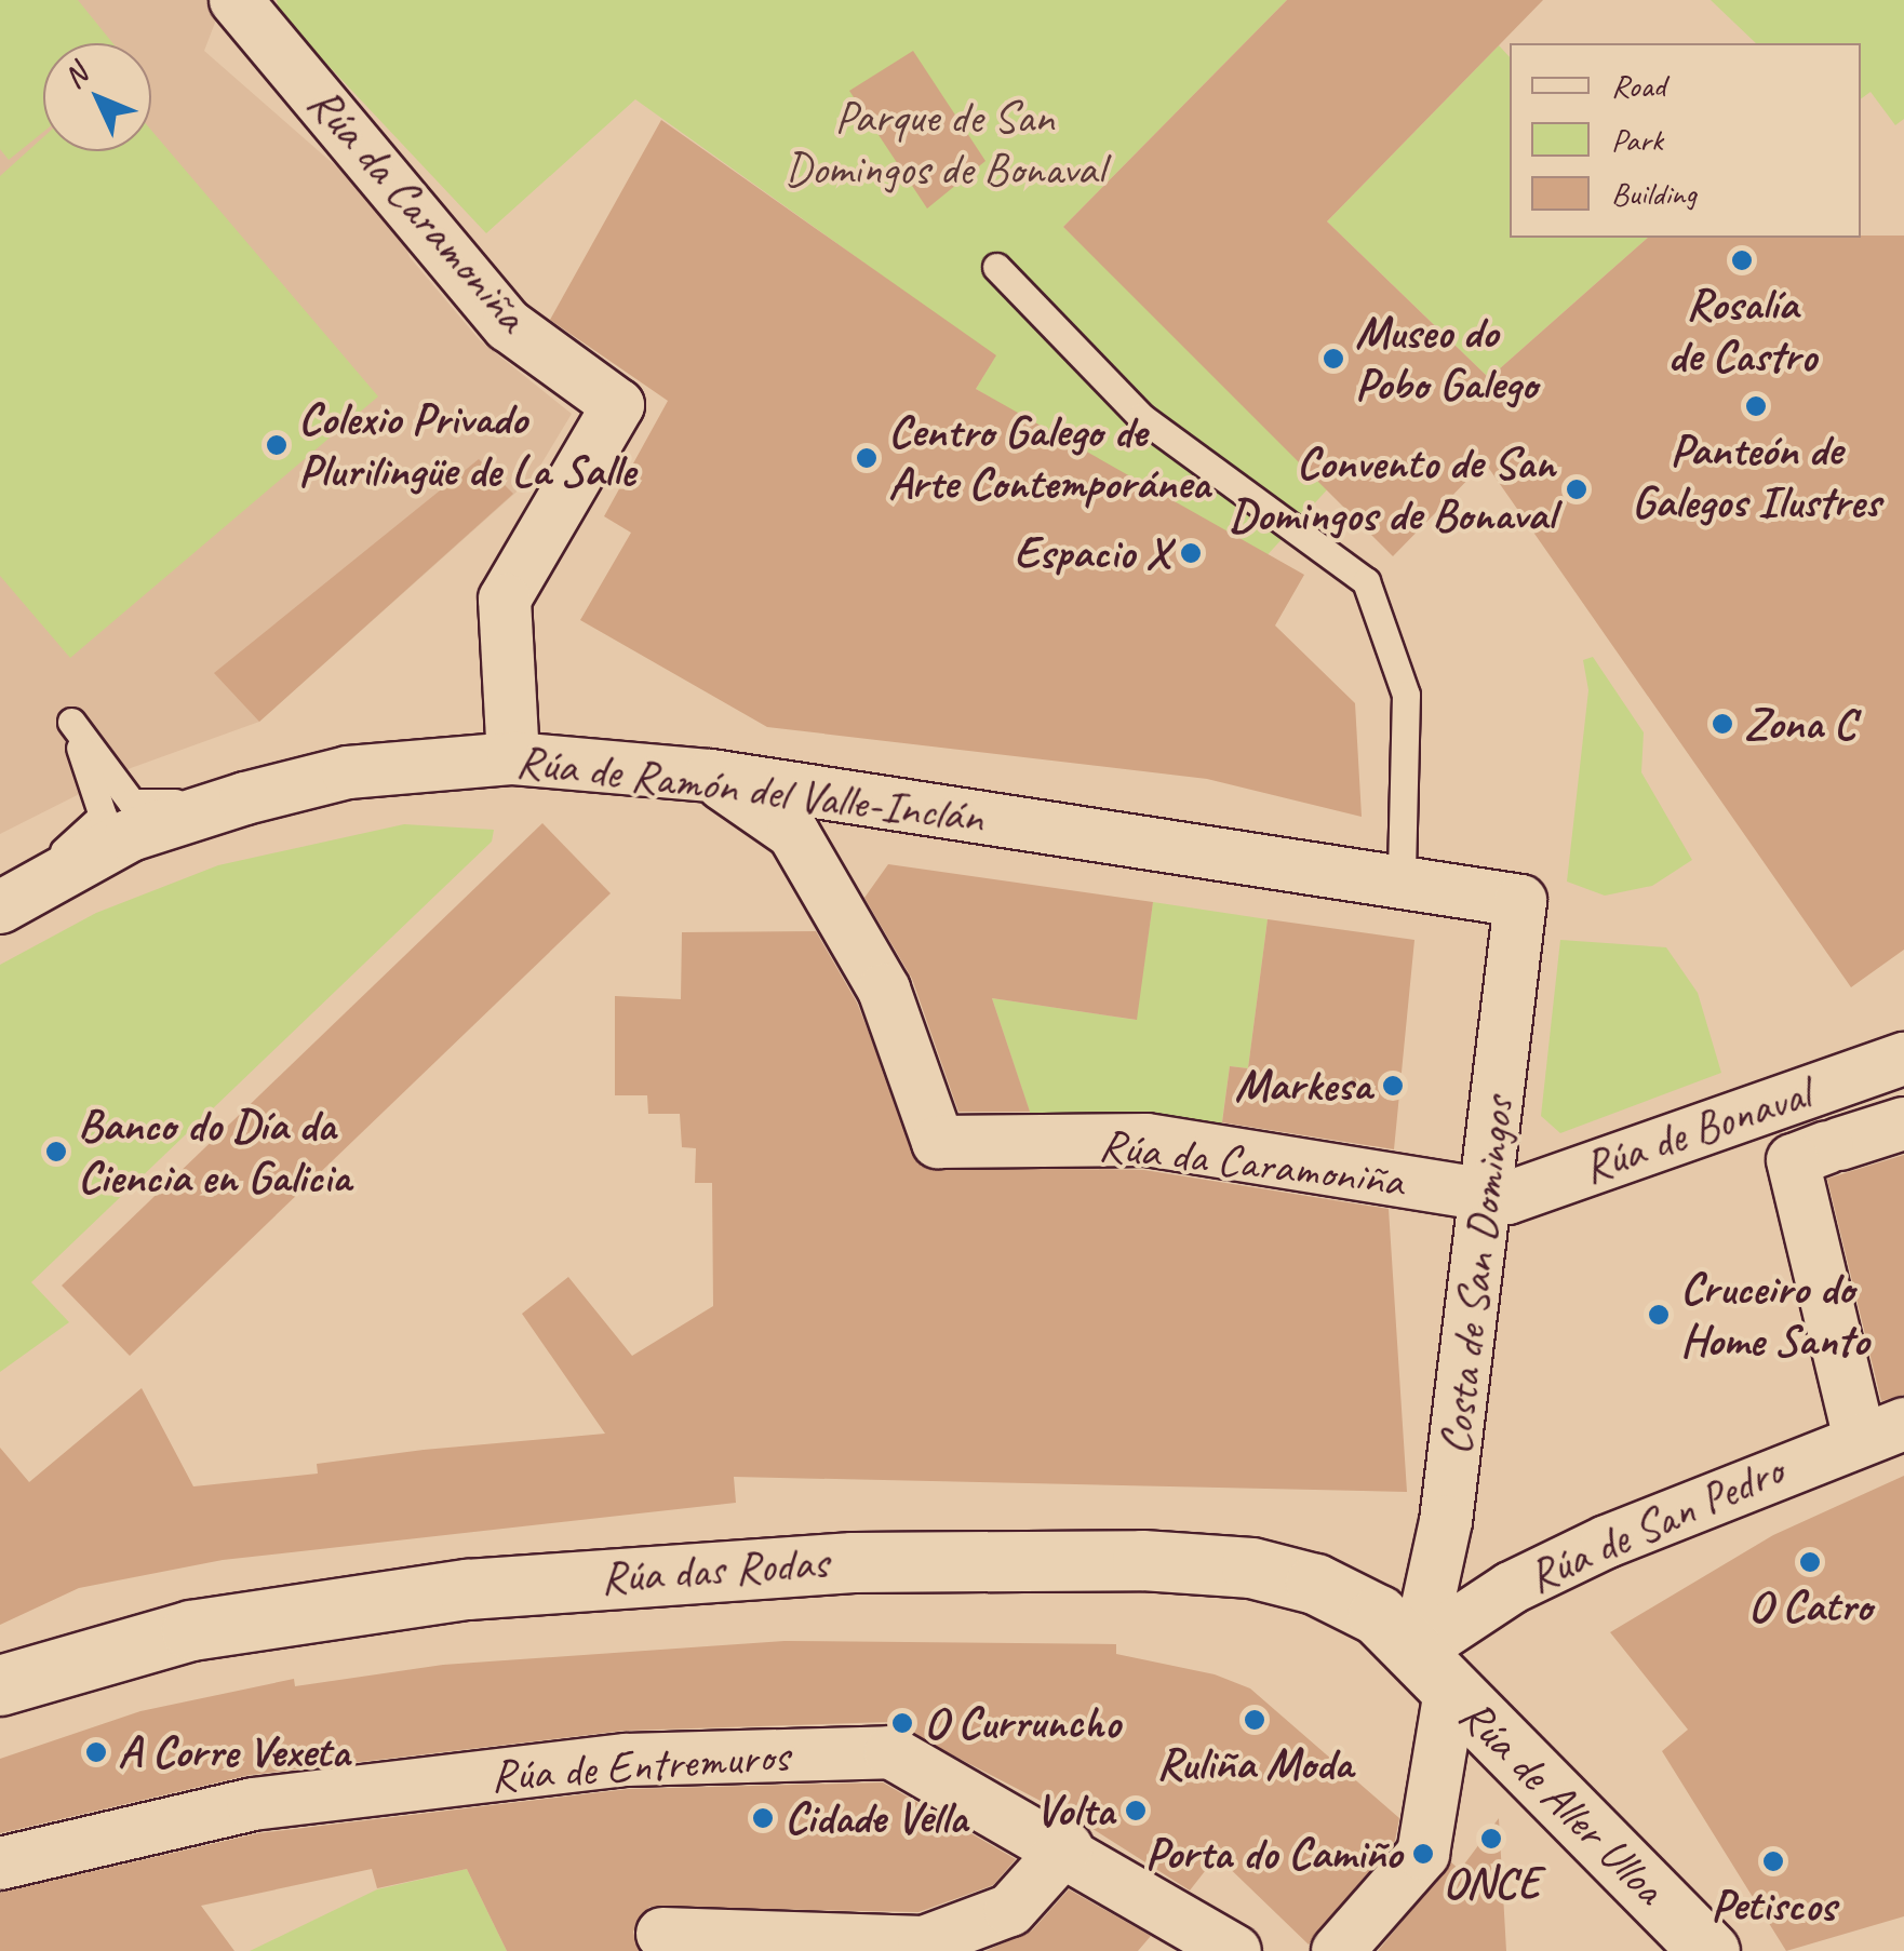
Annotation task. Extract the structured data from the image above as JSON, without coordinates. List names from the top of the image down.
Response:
{
  "streets": {
    "street": [
      "Rúa da Caramoniña",
      "Rúa de Ramón del Valle-Inclán",
      "Rúa de Bonaval",
      "Costa de San Domingos",
      "Rúa de San Pedro",
      "Rúa das Rodas",
      "Rúa de Entremuros",
      "Rúa de Aller Ulloa"
    ]
  },
  "crossings": [
    ["Rúa da Caramoniña", "Rúa de Ramón del Valle-Inclán"],
    ["Rúa da Caramoniña", "Rúa de Bonaval"],
    ["Rúa da Caramoniña", "Costa de San Domingos"],
    ["Rúa de Ramón del Valle-Inclán", "Costa de San Domingos"],
    ["Rúa de Bonaval", "Costa de San Domingos"],
    ["Costa de San Domingos", "Rúa de San Pedro"],
    ["Costa de San Domingos", "Rúa das Rodas"],
    ["Costa de San Domingos", "Rúa de Aller Ulloa"],
    ["Rúa de San Pedro", "Rúa das Rodas"],
    ["Rúa de San Pedro", "Rúa de Aller Ulloa"],
    ["Rúa das Rodas", "Rúa de Aller Ulloa"]
  ],
  "parks": ["Parque de San Domingos de Bonaval"],
  "places": [
    "Rosalía de Castro",
    "Museo do Pobo Galego",
    "Panteón de Galegos Ilustres",
    "Colexio Privado Plurilingüe de La Salle",
    "Centro Galego de Arte Contemporánea",
    "Convento de San Domingos de Bonaval",
    "Espacio X",
    "Zona C",
    "Markesa",
    "Banco do Día da Ciencia en Galicia",
    "Cruceiro do Home Santo",
    "O Catro",
    "Ruliña Moda",
    "O Curruncho",
    "A Corre Vexeta",
    "Volta",
    "Cidade Vella",
    "ONCE",
    "Porta do Camiño",
    "Petiscos"
  ],
  "legend": ["Road", "Park", "Building"],
  "north": "top left"
}
